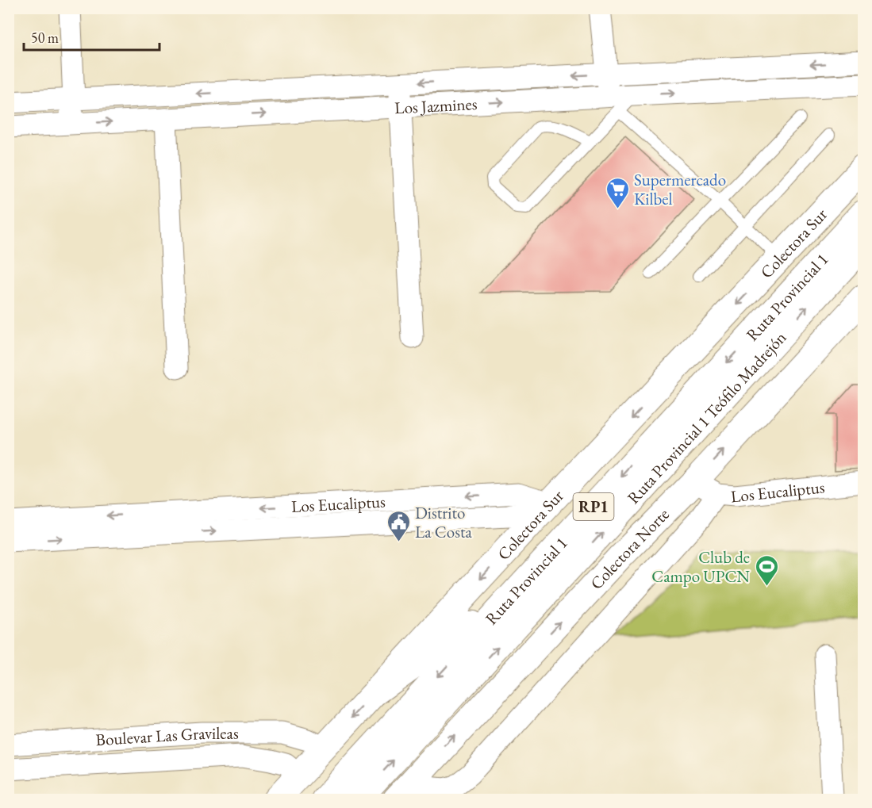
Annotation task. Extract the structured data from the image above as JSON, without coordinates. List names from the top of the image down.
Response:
{
  "streets": {
    "main road": [
      "Colectora Sur",
      "Ruta Provincial 1",
      "Ruta Provincial 1 Teófilo Madrejón",
      "RP1",
      "Colectora Norte"
    ],
    "street": ["Los Jazmines", "Los Eucaliptus", "Boulevar Las Gravileas"]
  },
  "crossings": [
    ["Colectora Sur", "Los Eucaliptus"],
    ["Colectora Sur", "Boulevar Las Gravileas"],
    ["Los Eucaliptus", "Colectora Norte"]
  ],
  "one_way": [
    "Colectora Sur",
    "Ruta Provincial 1",
    "Ruta Provincial 1 Teófilo Madrejón",
    "Colectora Norte"
  ],
  "places": {
    "supermarket": ["Supermercado Kilbel"],
    "public building": ["Distrito La Costa"],
    "sports": ["Club de Campo UPCN"]
  },
  "scale_bar": "50 m"
}
